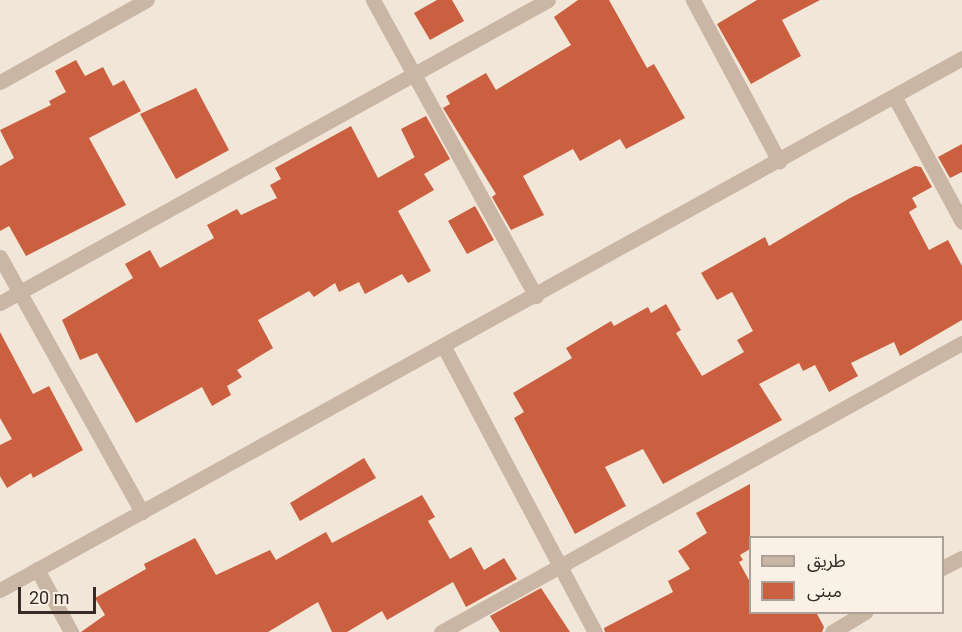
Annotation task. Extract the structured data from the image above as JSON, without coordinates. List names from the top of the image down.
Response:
{
  "legend": ["طريق", "مبنى"],
  "scale_bar": "20 m"
}
